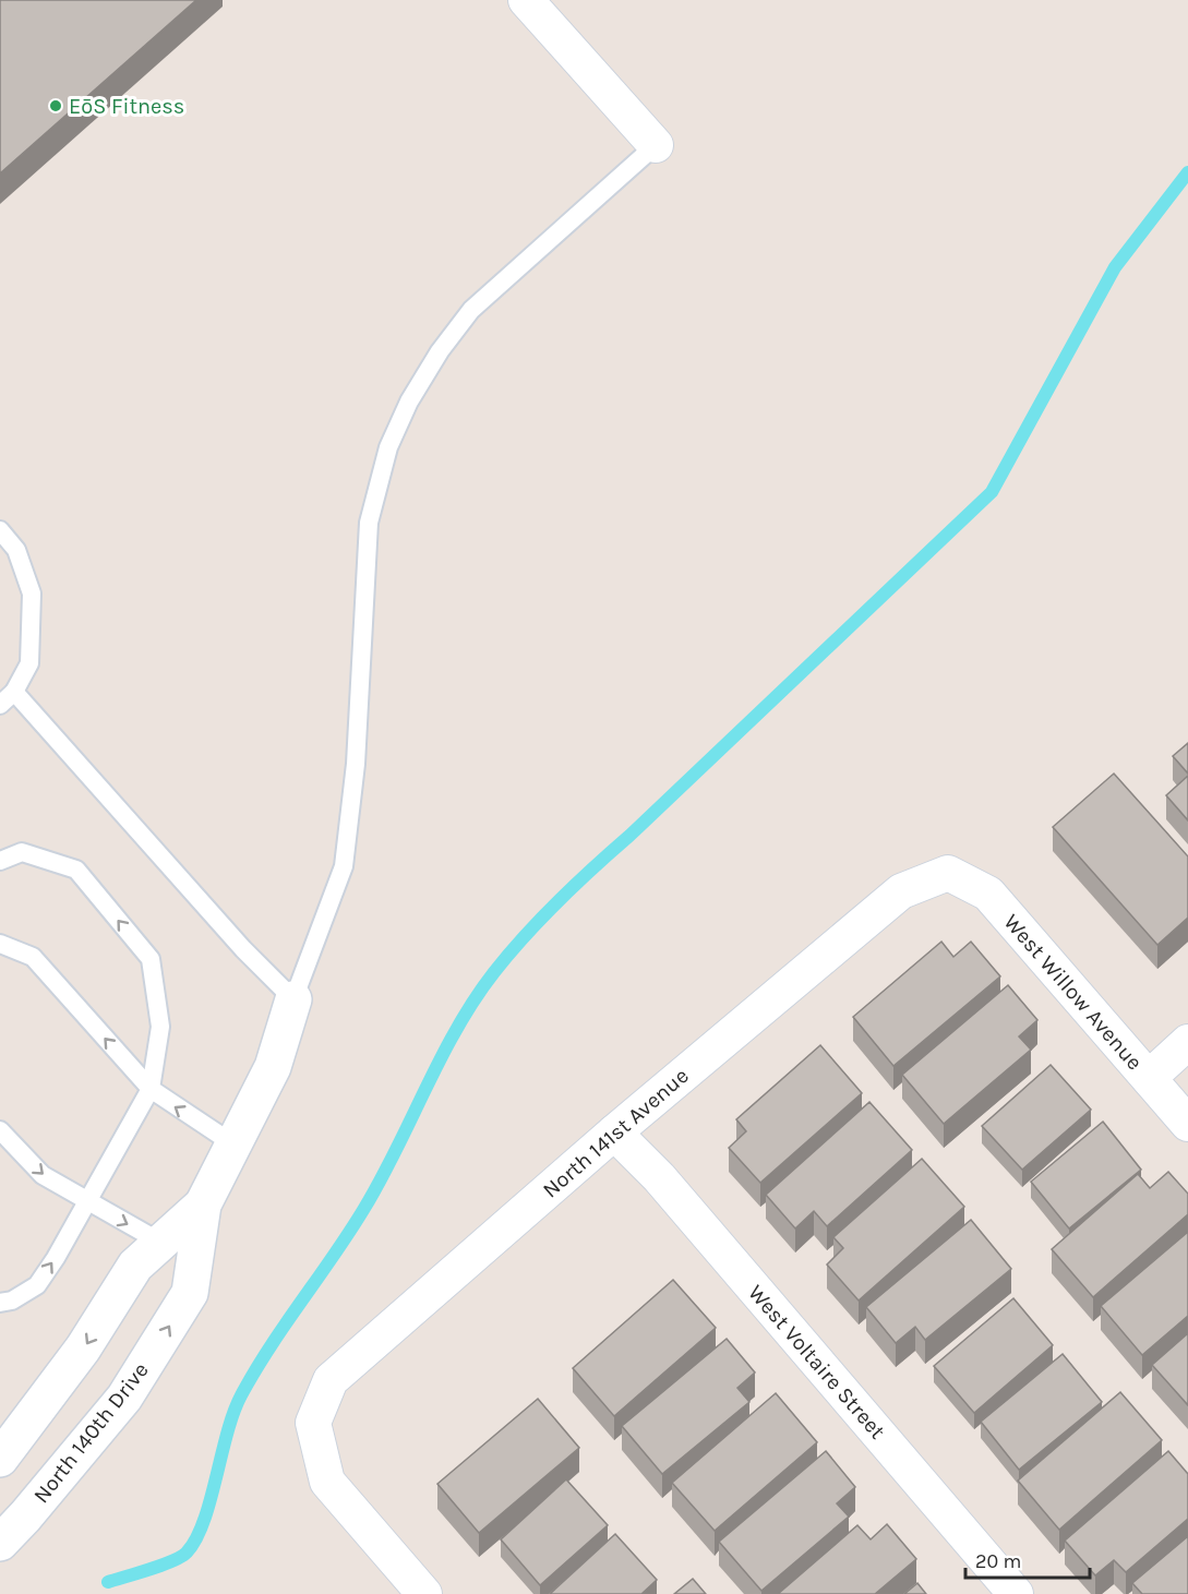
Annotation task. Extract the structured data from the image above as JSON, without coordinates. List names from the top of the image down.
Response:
{
  "streets": {
    "street": [
      "West Willow Avenue",
      "North 141st Avenue",
      "West Voltaire Street",
      "North 140th Drive"
    ]
  },
  "crossings": [
    ["West Willow Avenue", "North 141st Avenue"],
    ["North 141st Avenue", "West Voltaire Street"]
  ],
  "places": ["EōS Fitness"],
  "scale_bar": "20 m"
}
